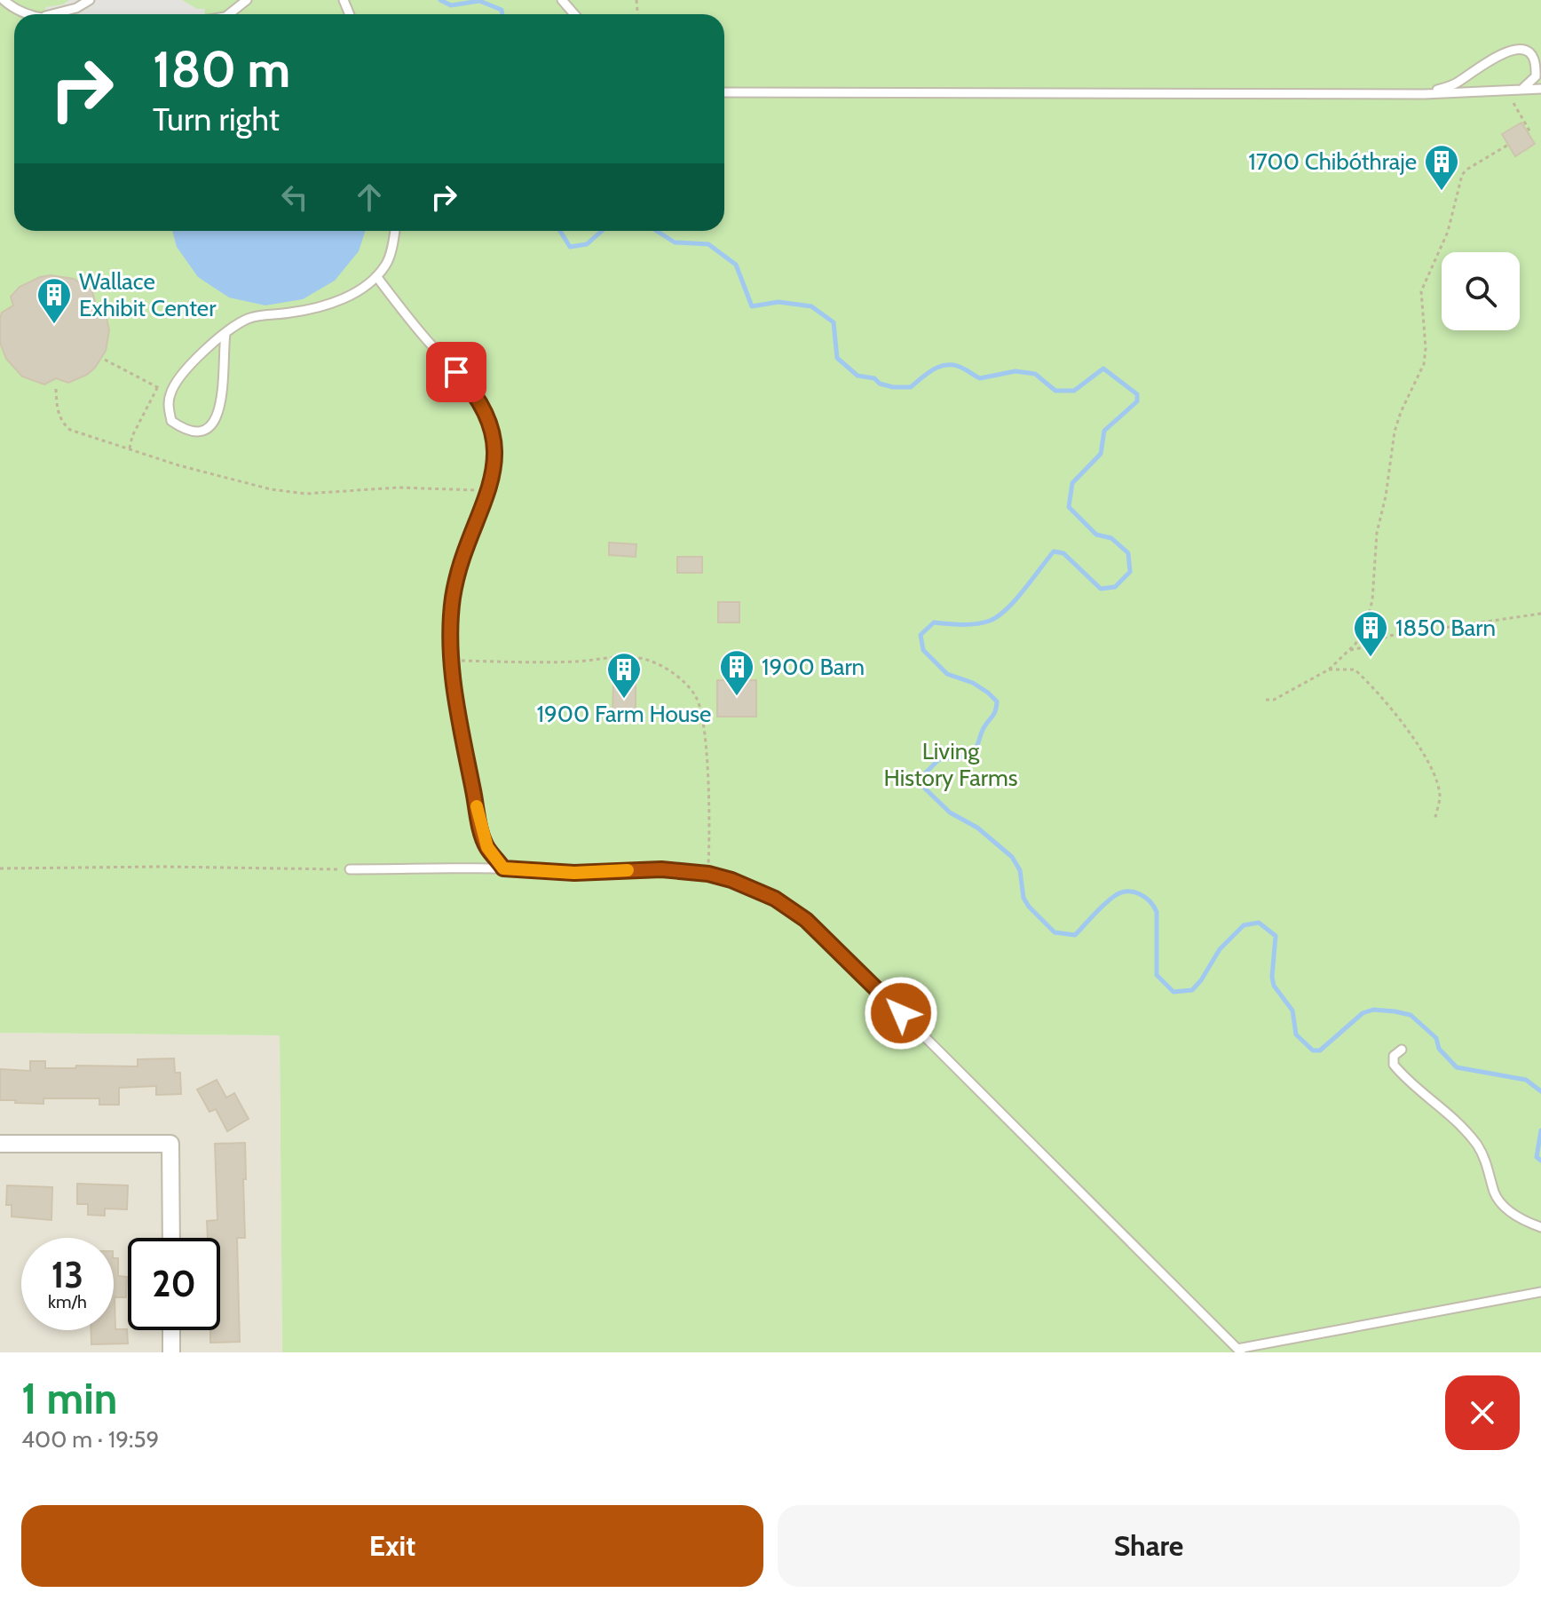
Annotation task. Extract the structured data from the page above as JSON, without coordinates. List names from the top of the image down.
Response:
{
  "parks": ["Living History Farms"],
  "places": {
    "building": [
      "1700 Chibóthraje",
      "Wallace Exhibit Center",
      "1850 Barn",
      "1900 Barn",
      "1900 Farm House"
    ]
  },
  "page": {
    "turn": ["180 m", "Turn right"],
    "speed": "13 km/h",
    "limit": "20",
    "heading": ["1 min", "400 m · 19:59"],
    "buttons": ["Exit", "Share"]
  }
}
